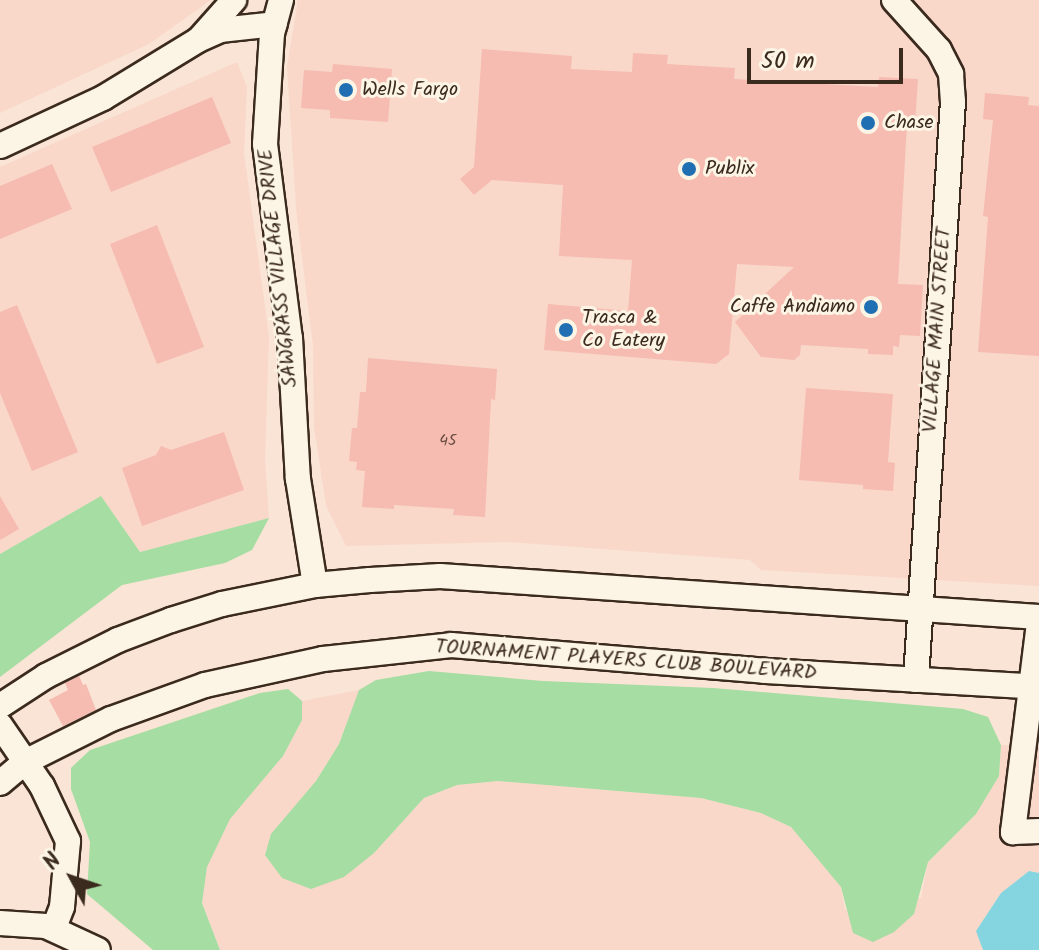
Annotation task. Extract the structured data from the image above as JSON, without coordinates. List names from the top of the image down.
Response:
{
  "streets": {
    "street": ["SAWGRASS VILLAGE DRIVE", "VILLAGE MAIN STREET", "TOURNAMENT PLAYERS CLUB BOULEVARD"]
  },
  "crossings": [
    ["VILLAGE MAIN STREET", "TOURNAMENT PLAYERS CLUB BOULEVARD"]
  ],
  "places": [
    "Wells Fargo",
    "Chase",
    "Publix",
    "Caffe Andiamo",
    "Trasca & Co Eatery"
  ],
  "house_numbers": ["45"],
  "scale_bar": "50 m",
  "north": "top left"
}
